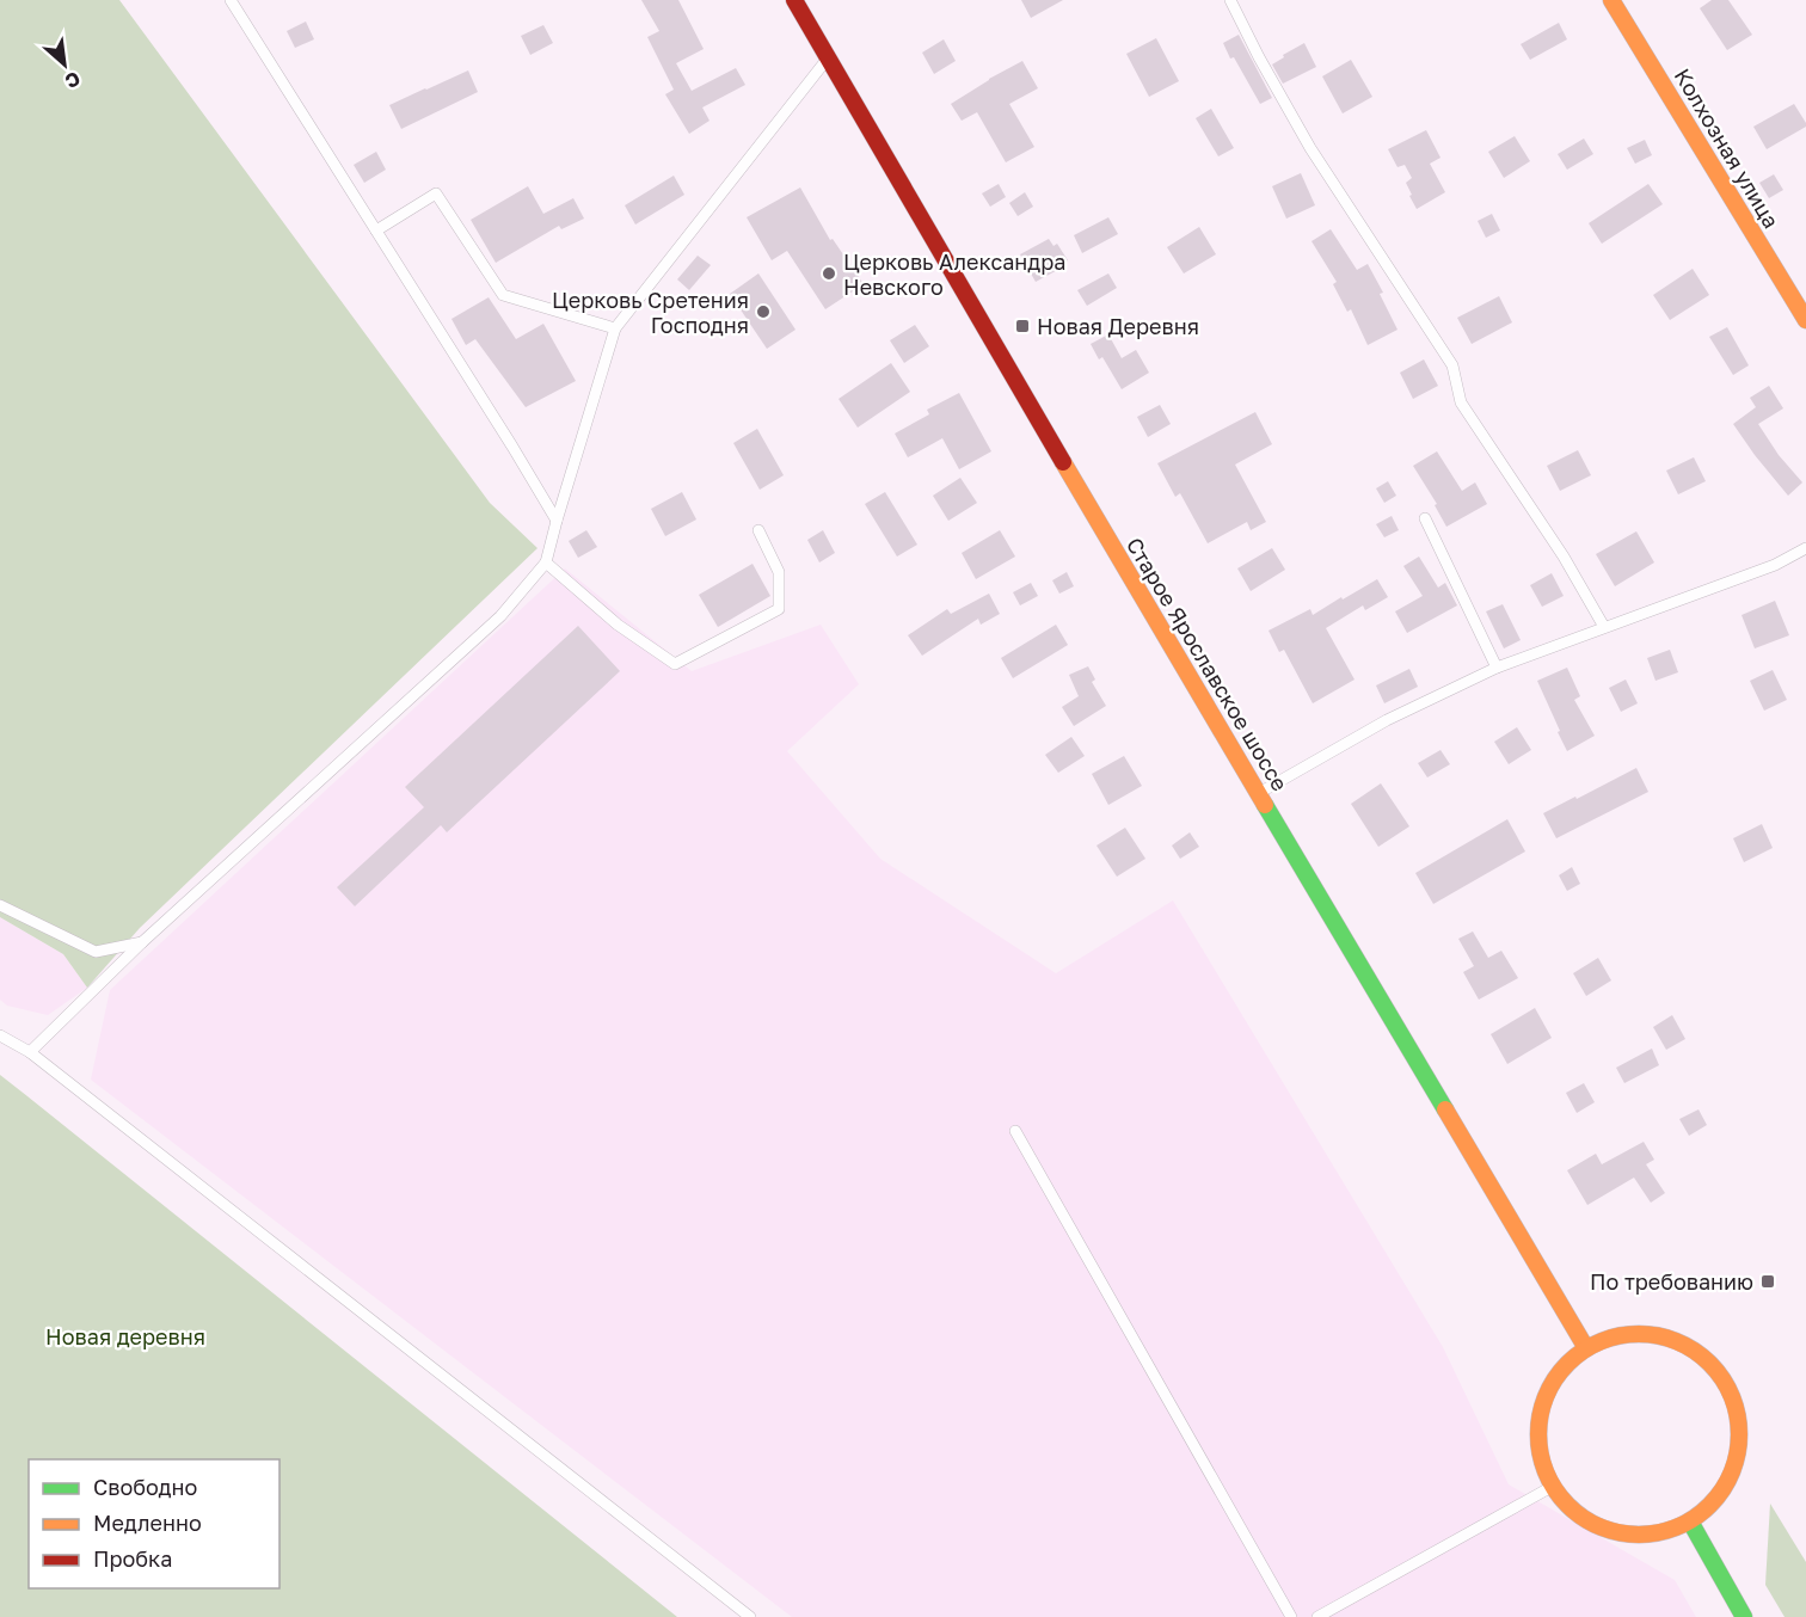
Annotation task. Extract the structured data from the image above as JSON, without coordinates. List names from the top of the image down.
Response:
{
  "streets": {
    "main road": ["Колхозная улица", "Старое Ярославское шоссе"]
  },
  "parks": ["Новая деревня"],
  "places": {
    "other": ["Церковь Александра Невского", "Церковь Сретения Господня"],
    "transit": ["Новая Деревня", "По требованию"]
  },
  "legend": ["Свободно", "Медленно", "Пробка"],
  "north": "bottom right"
}
